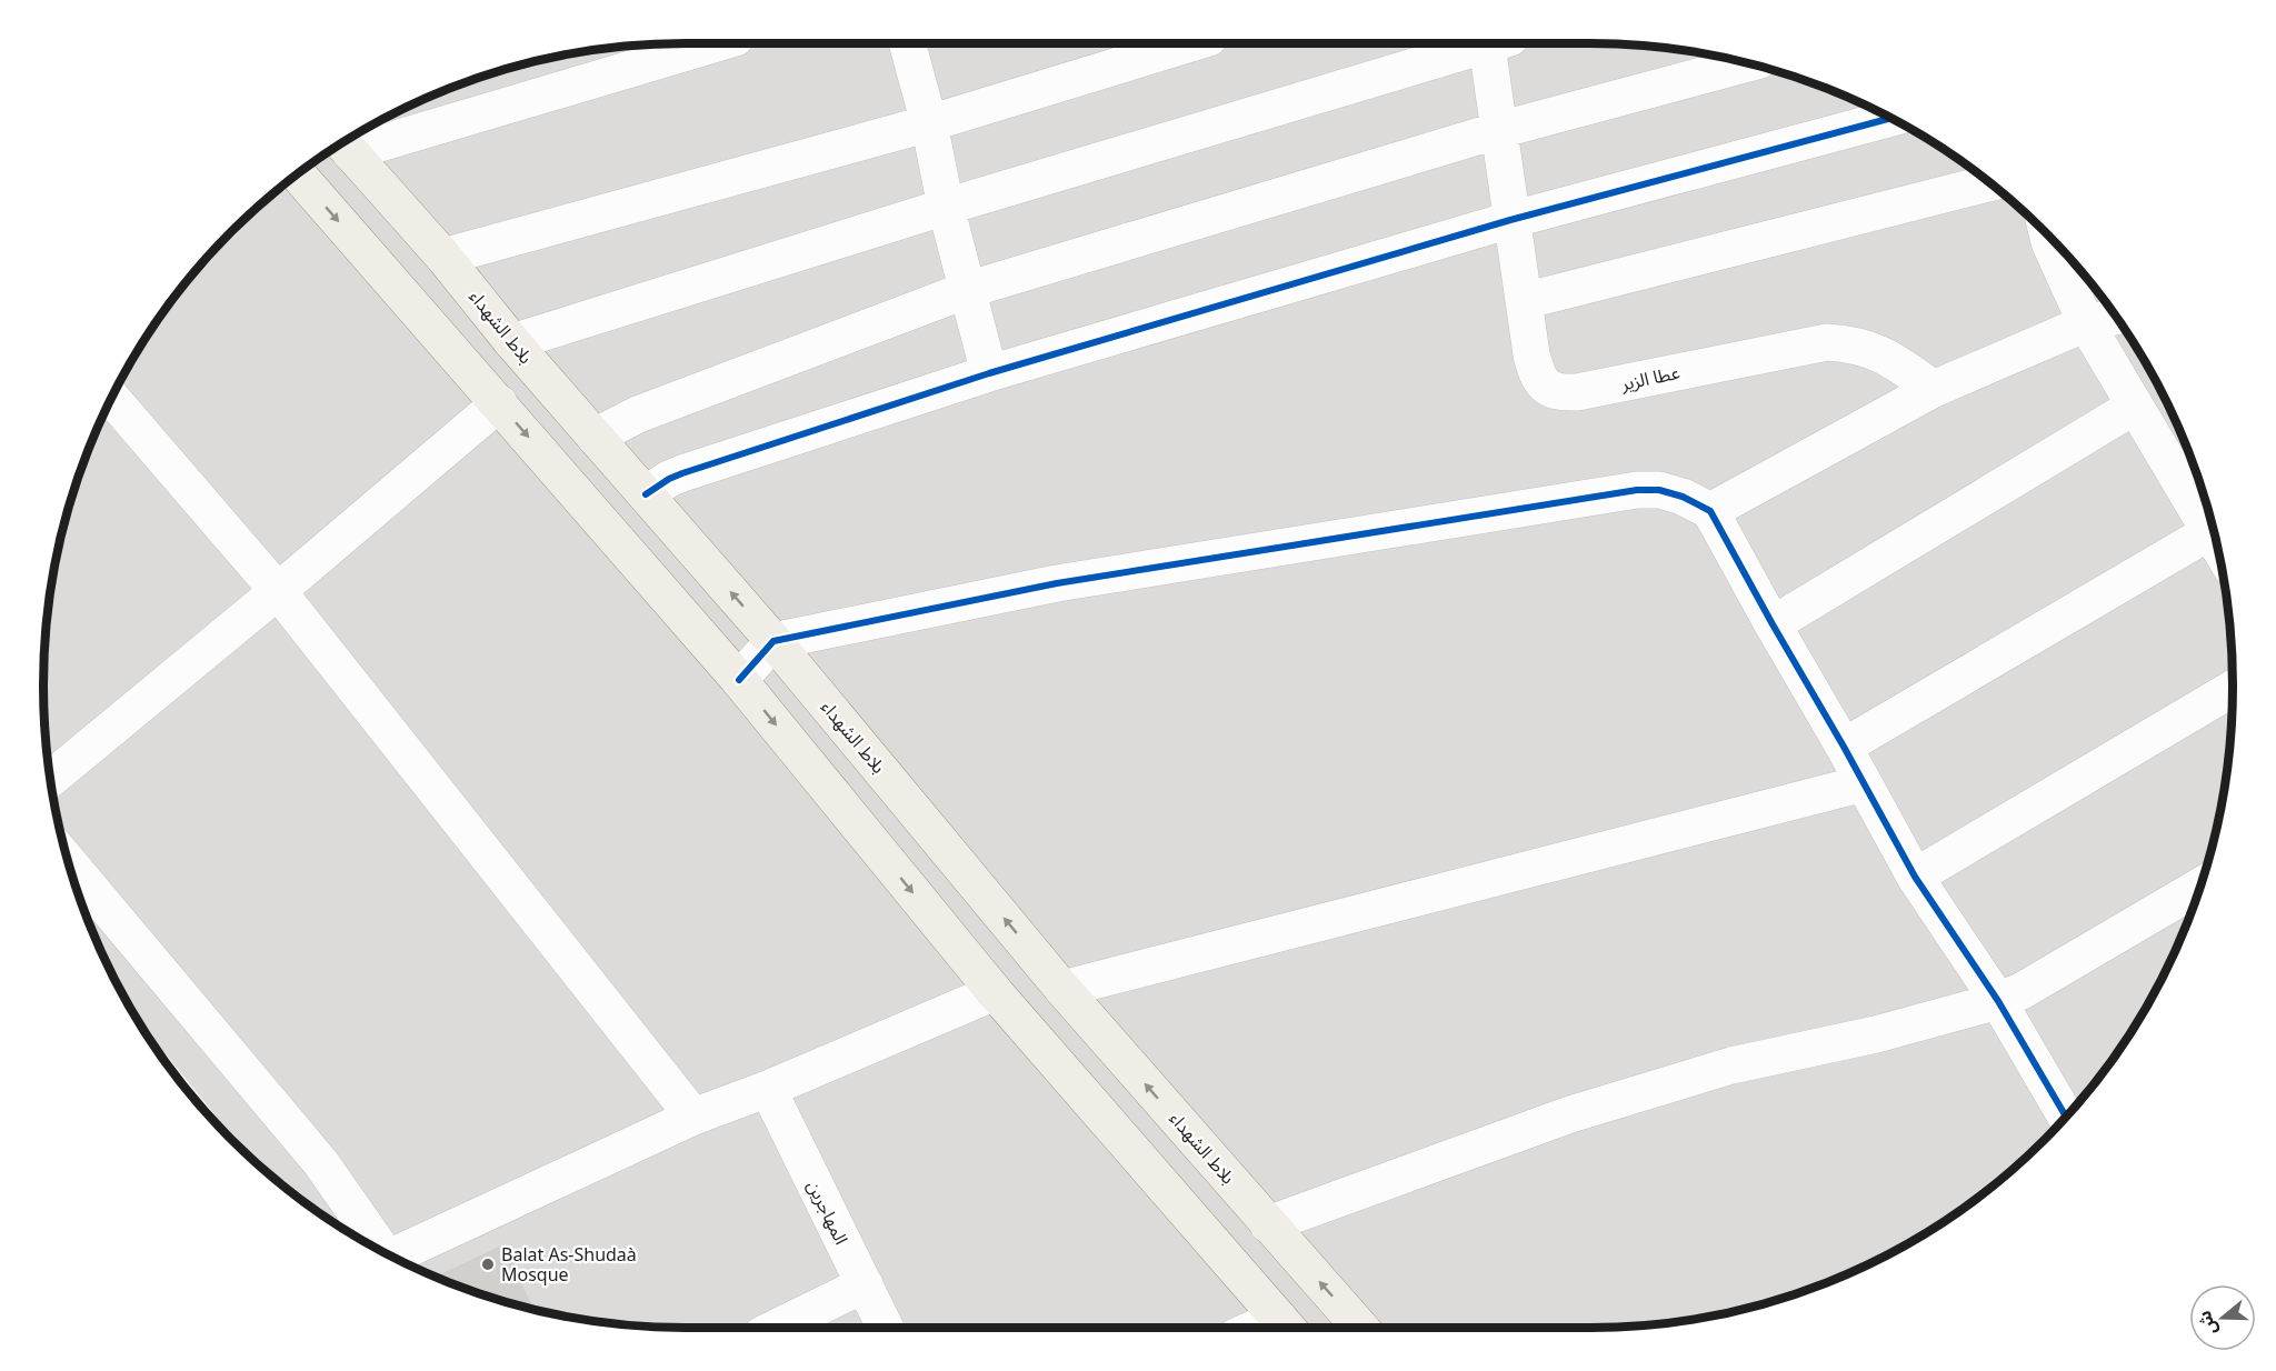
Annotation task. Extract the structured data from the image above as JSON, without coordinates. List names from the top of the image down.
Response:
{
  "streets": {
    "main road": ["بلاط الشهداء"],
    "street": ["عطا الزير", "المهاجرين"]
  },
  "places": ["Balat As-Shudaà Mosque"],
  "north": "left"
}
